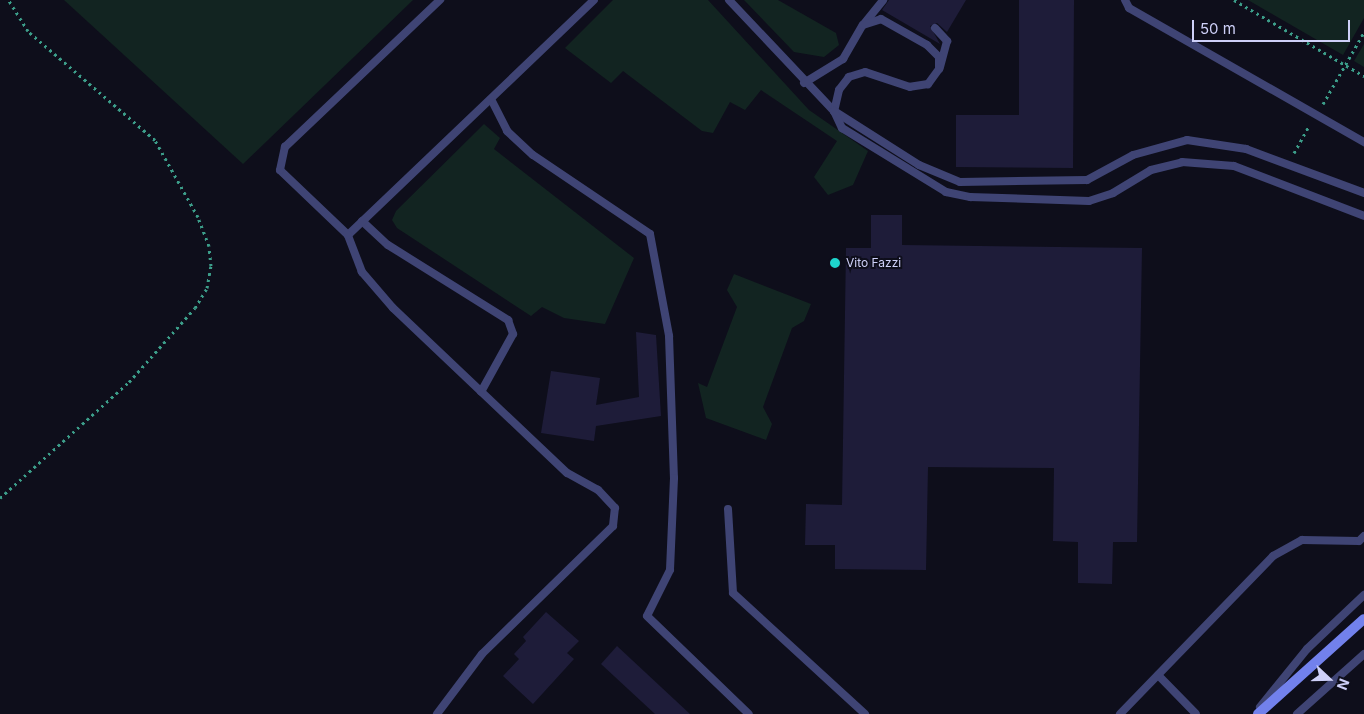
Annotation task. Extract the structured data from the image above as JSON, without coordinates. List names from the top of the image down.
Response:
{
  "places": ["Vito Fazzi"],
  "scale_bar": "50 m",
  "north": "right"
}
